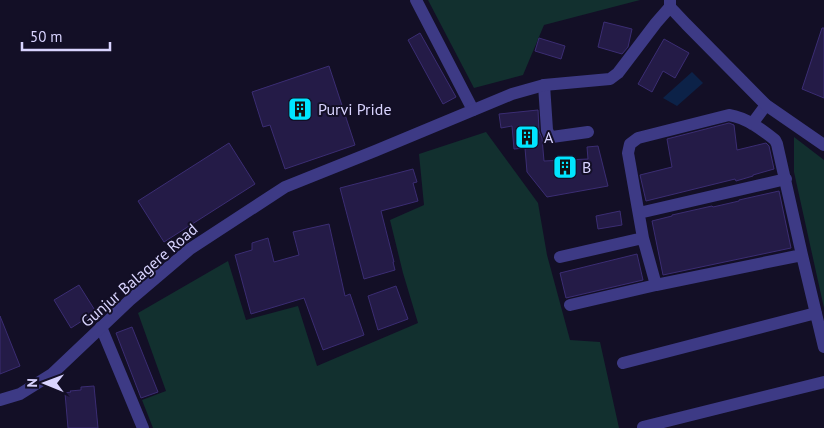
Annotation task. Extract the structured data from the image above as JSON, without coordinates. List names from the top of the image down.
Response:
{
  "streets": {
    "street": ["Gunjur Balagere Road"]
  },
  "places": {
    "building": ["Purvi Pride", "A", "B"]
  },
  "scale_bar": "50 m",
  "north": "left"
}
